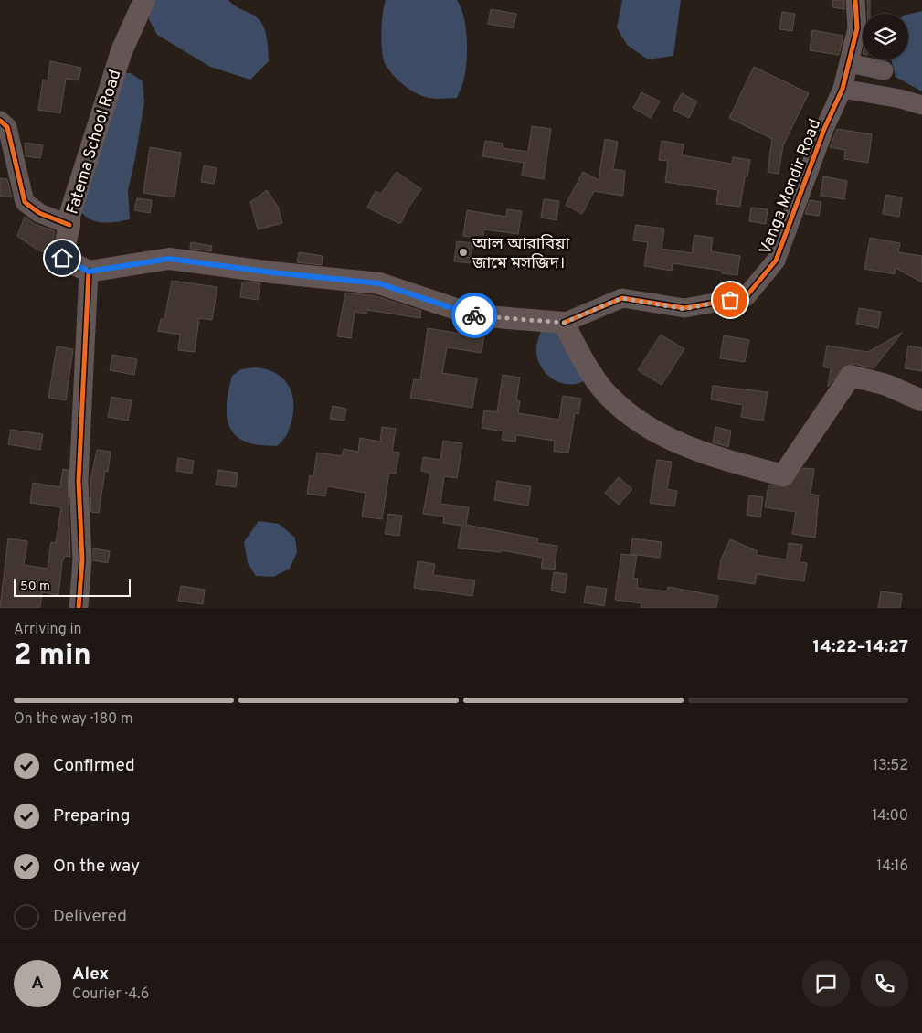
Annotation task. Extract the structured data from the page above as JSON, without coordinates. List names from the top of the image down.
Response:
{
  "streets": {
    "main road": ["Fatema School Road"],
    "street": ["Vanga Mondir Road"]
  },
  "places": ["আল আরাবিয়া জামে মসজিদ।"],
  "scale_bar": "50 m",
  "page": {
    "scale": "50 m",
    "heading": ["2 min", "Arriving in", "14:22–14:27"],
    "panel": ["Alex", "Courier · 4.6"],
    "bar": "On the way · 180 m",
    "list": [
      ["Confirmed", "13:52"],
      ["Preparing", "14:00"],
      ["On the way", "14:16"],
      "Delivered"
    ],
    "round": "A"
  }
}
